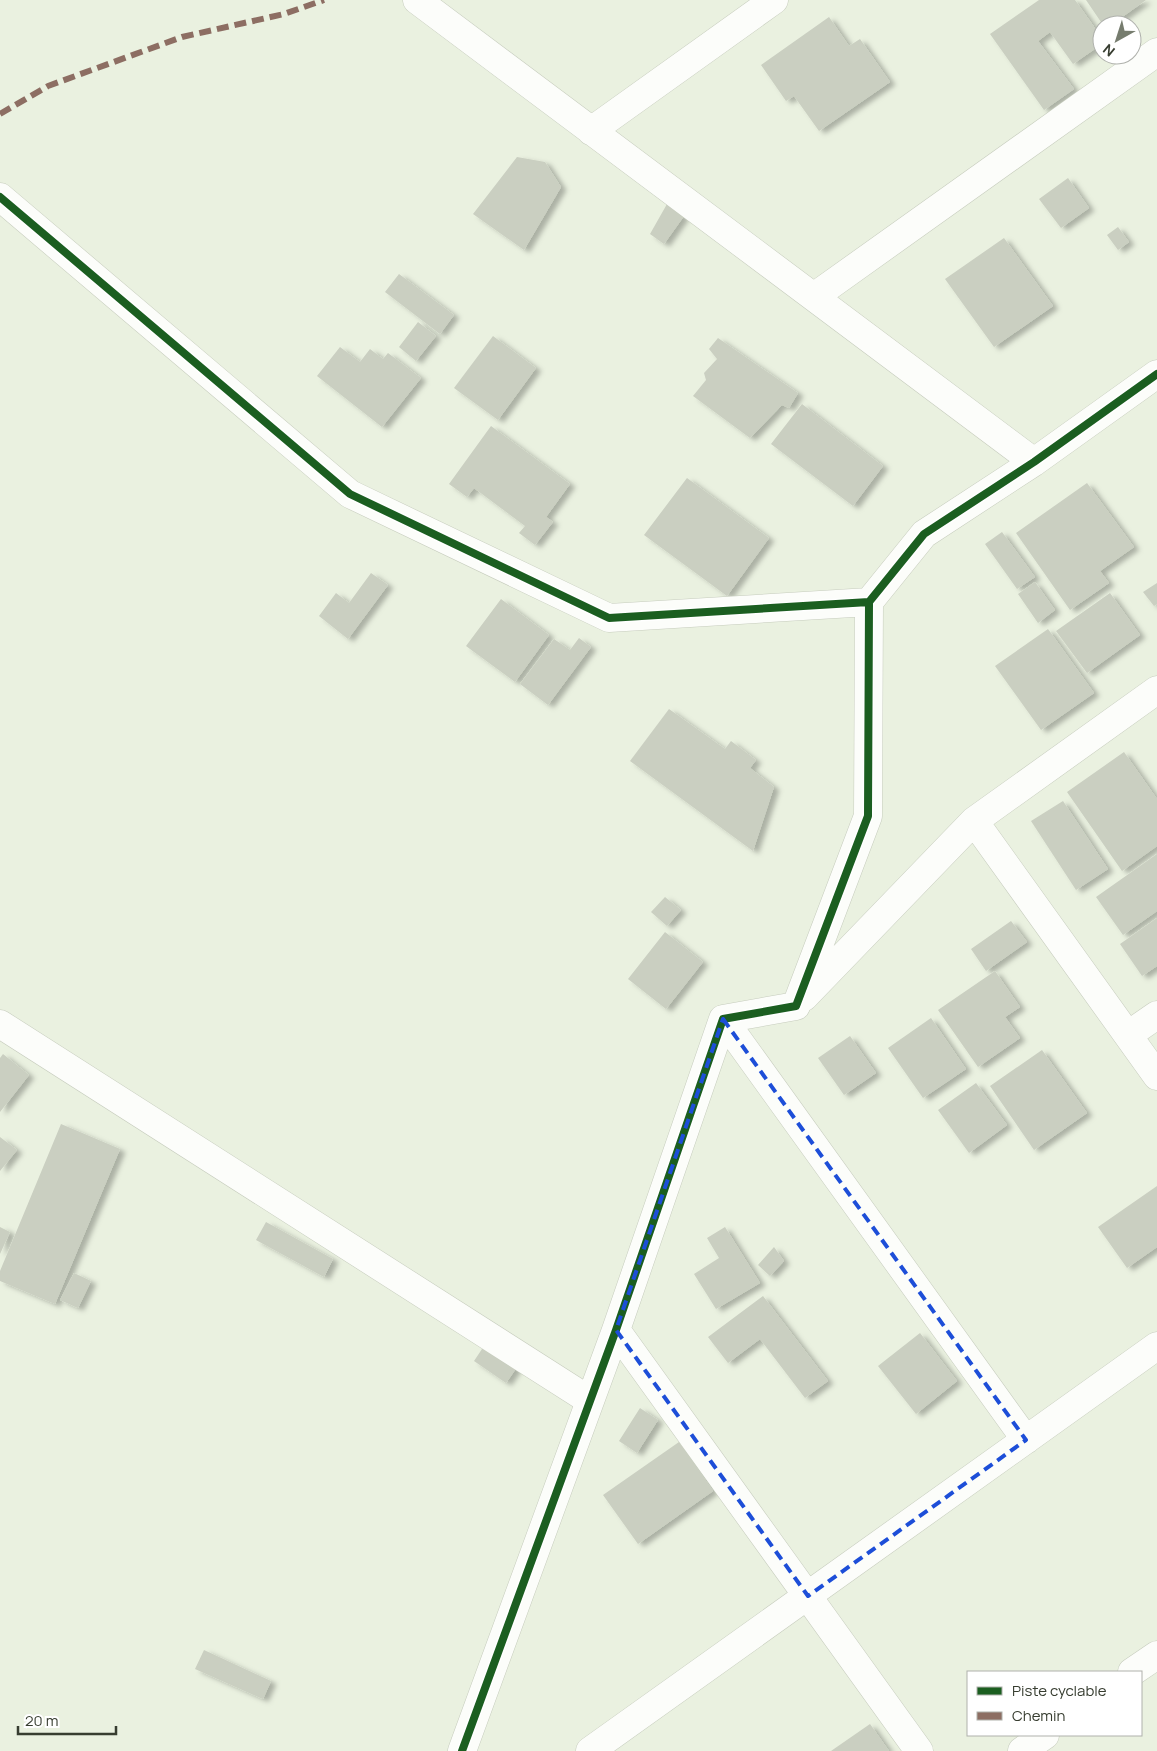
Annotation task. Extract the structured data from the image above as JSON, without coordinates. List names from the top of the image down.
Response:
{
  "legend": ["Piste cyclable", "Chemin"],
  "scale_bar": "20 m",
  "north": "bottom left"
}
